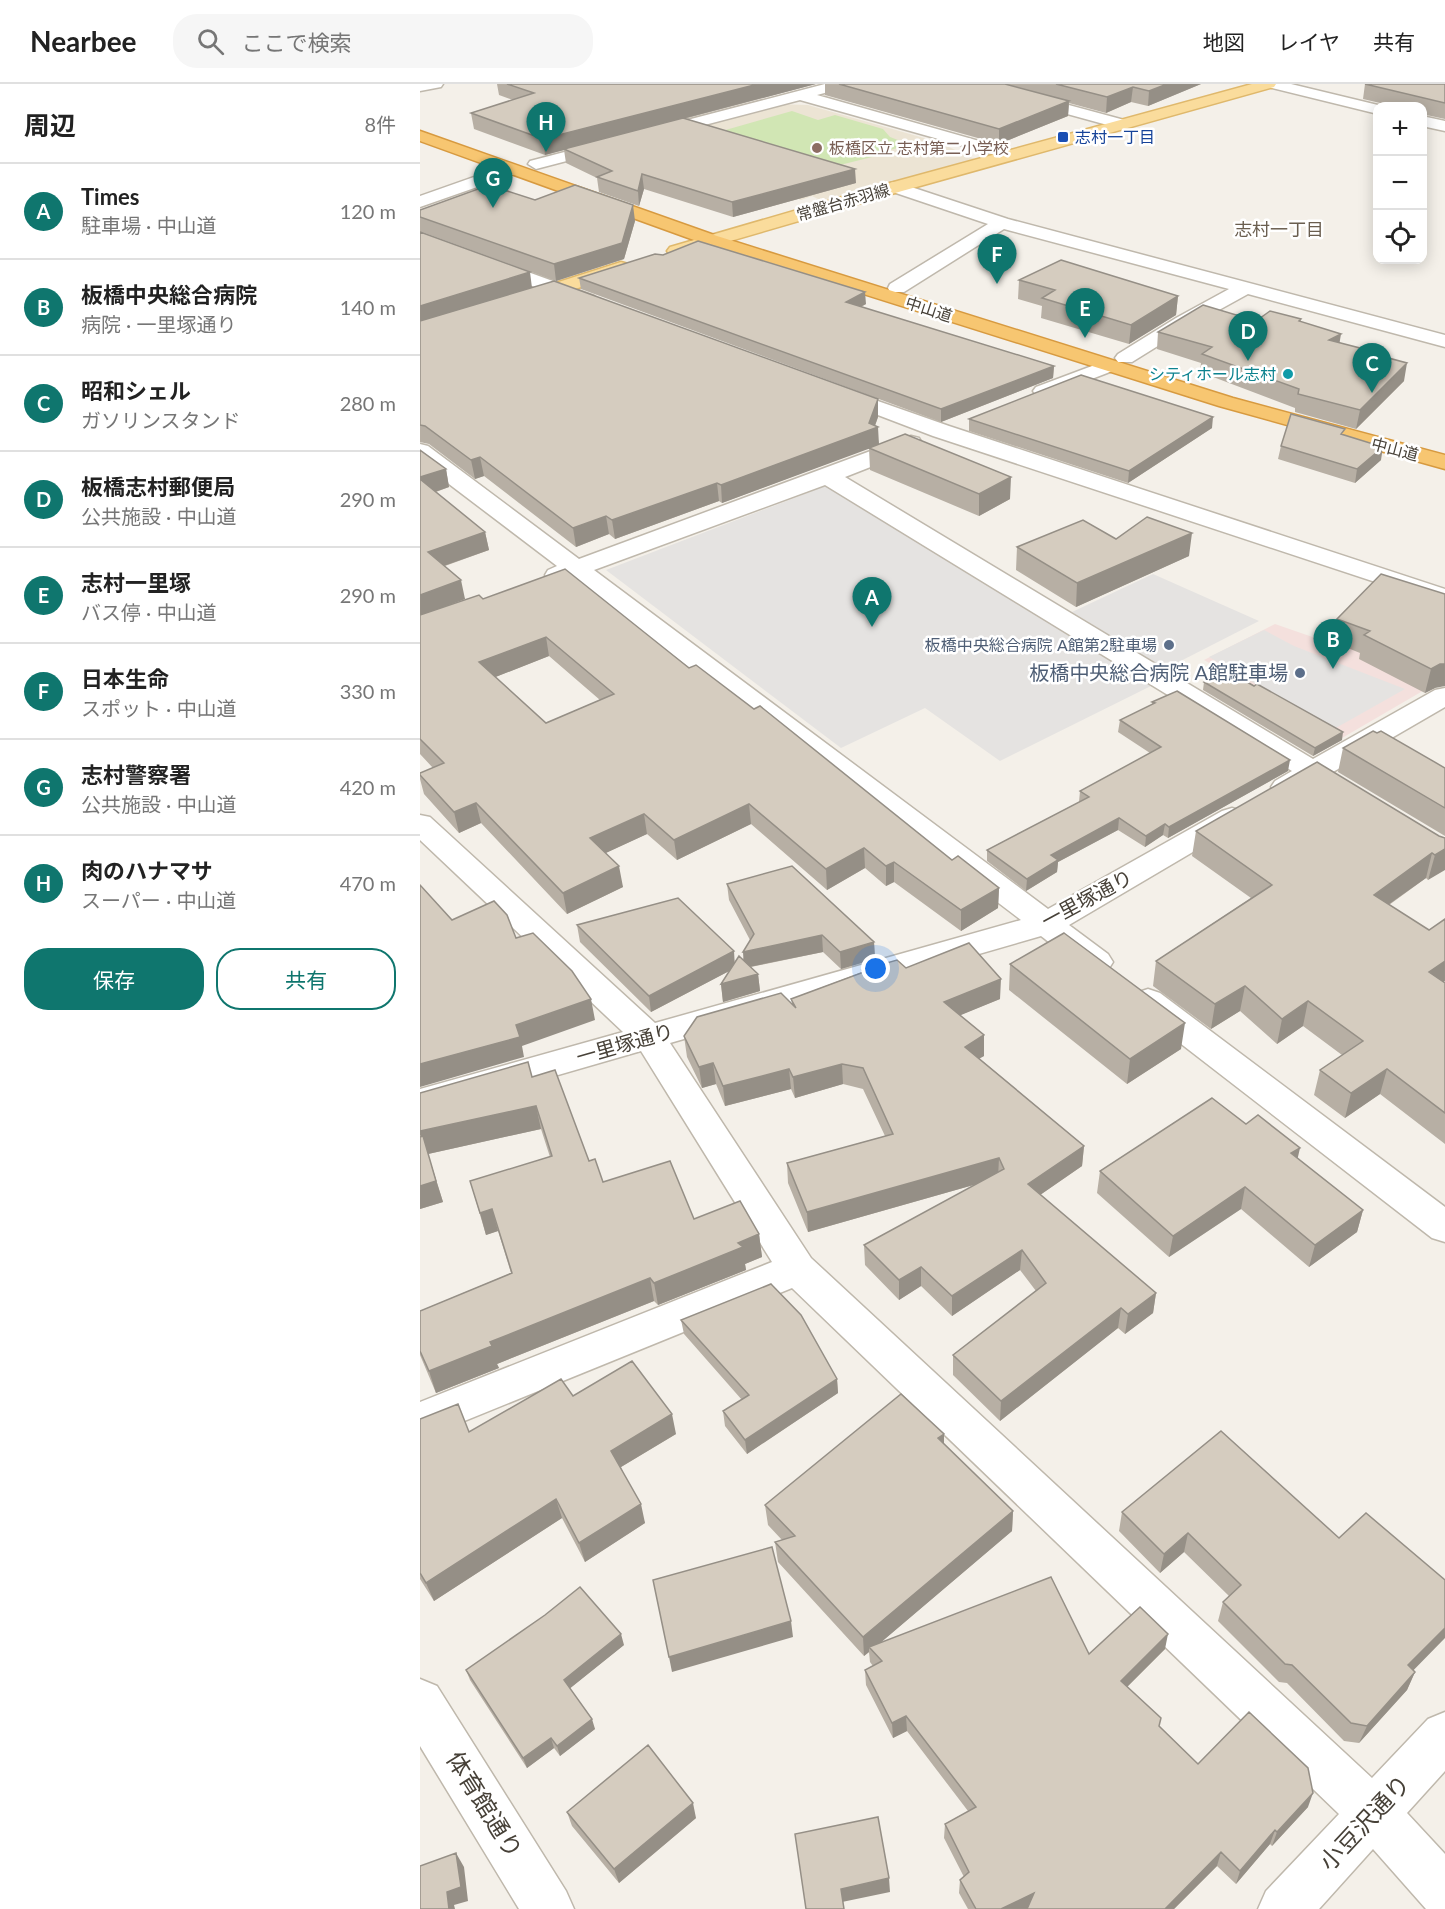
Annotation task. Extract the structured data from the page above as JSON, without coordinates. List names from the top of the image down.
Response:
{
  "streets": {
    "highway": ["中山道"],
    "main road": ["常盤台赤羽線"],
    "street": ["一里塚通り", "体育館通り", "小豆沢通り"]
  },
  "crossings": [
    ["常盤台赤羽線", "中山道"]
  ],
  "districts": ["志村一丁目"],
  "places": {
    "transit": ["志村一丁目"],
    "other": [
      "板橋区立 志村第二小学校",
      "シティホール志村",
      "板橋中央総合病院 A館第2駐車場",
      "板橋中央総合病院 A館駐車場"
    ]
  },
  "page": {
    "header": "Nearbee",
    "search": "ここで検索",
    "nav": ["地図", "レイヤ", "共有"],
    "heading": ["周辺", "8件"],
    "map_buttons": ["+", "−"],
    "pins": [
      "H",
      "G",
      "F",
      "E",
      "D",
      "C",
      "A",
      "B"
    ],
    "list": [
      {
        "mark": "A",
        "name": "Times",
        "note": "駐車場 · 中山道",
        "value": "120 m"
      },
      {
        "mark": "B",
        "name": "板橋中央総合病院",
        "note": "病院 · 一里塚通り",
        "value": "140 m"
      },
      {
        "mark": "C",
        "name": "昭和シェル",
        "note": "ガソリンスタンド",
        "value": "280 m"
      },
      {
        "mark": "D",
        "name": "板橋志村郵便局",
        "note": "公共施設 · 中山道",
        "value": "290 m"
      },
      {
        "mark": "E",
        "name": "志村一里塚",
        "note": "バス停 · 中山道",
        "value": "290 m"
      },
      {
        "mark": "F",
        "name": "日本生命",
        "note": "スポット · 中山道",
        "value": "330 m"
      },
      {
        "mark": "G",
        "name": "志村警察署",
        "note": "公共施設 · 中山道",
        "value": "420 m"
      },
      {
        "mark": "H",
        "name": "肉のハナマサ",
        "note": "スーパー · 中山道",
        "value": "470 m"
      }
    ],
    "buttons": ["保存", "共有"]
  }
}
